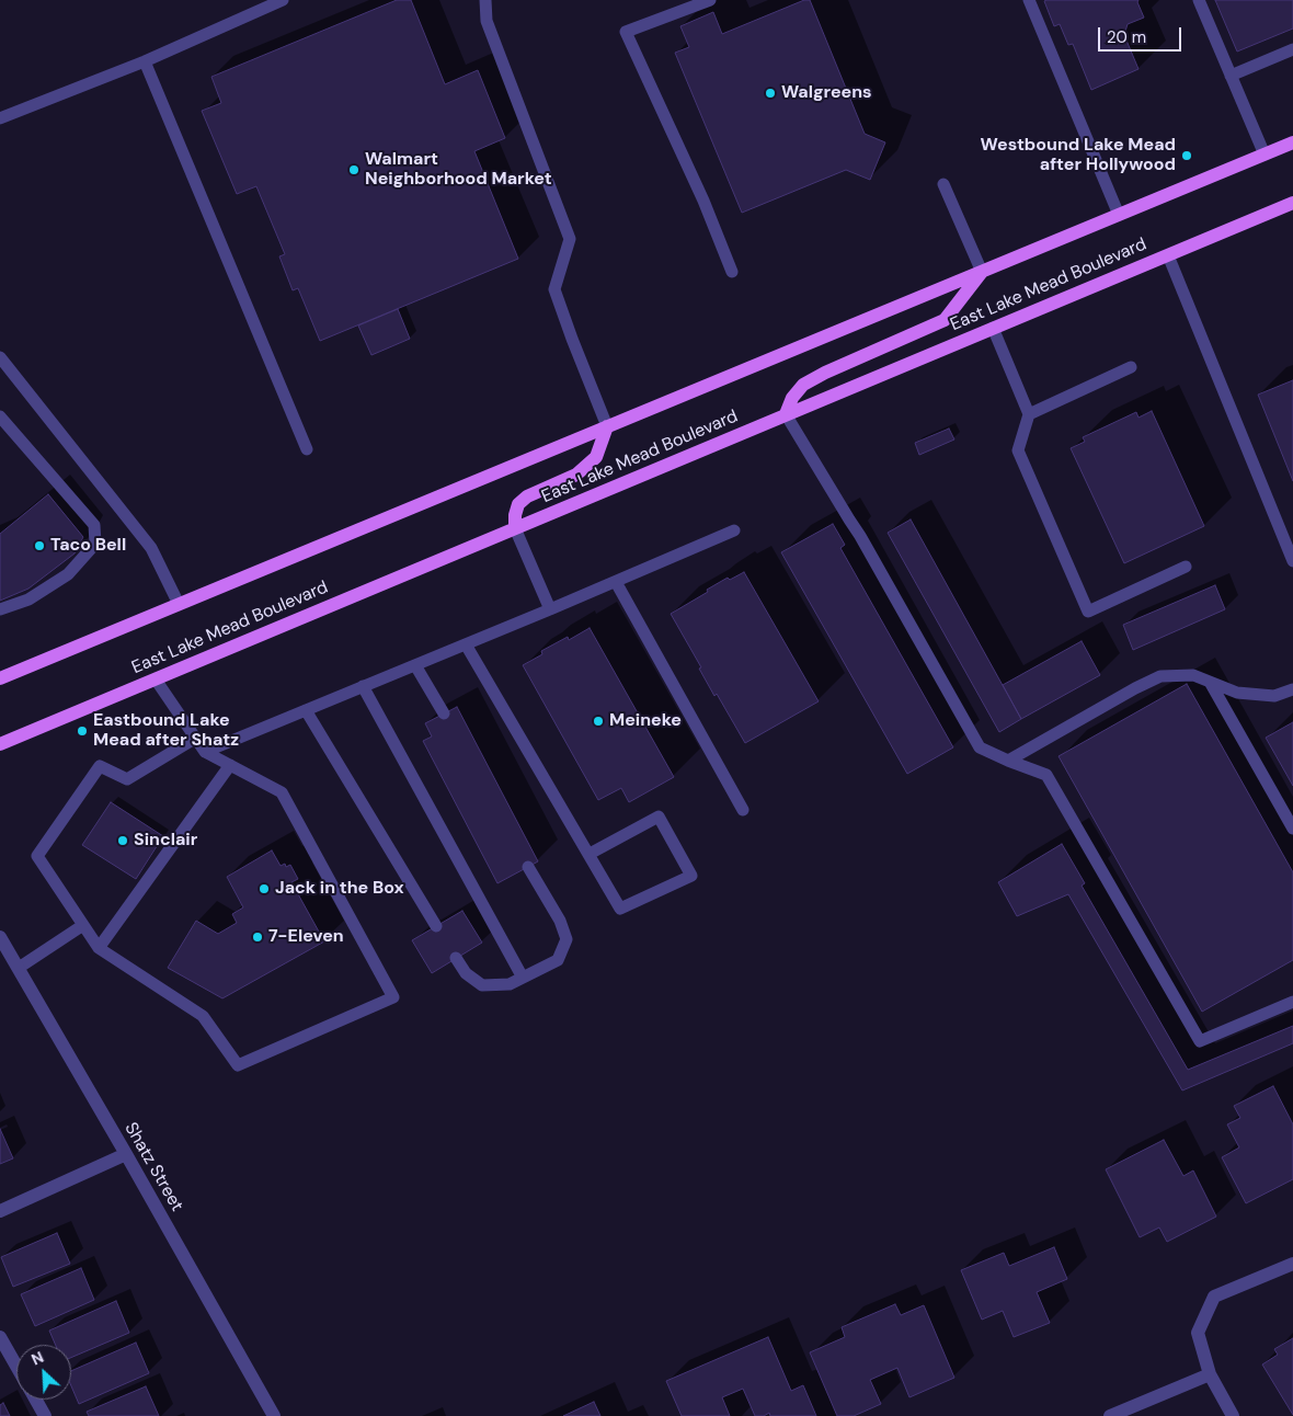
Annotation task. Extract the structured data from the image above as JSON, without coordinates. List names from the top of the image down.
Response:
{
  "streets": {
    "main road": ["East Lake Mead Boulevard"],
    "street": ["Shatz Street"]
  },
  "places": [
    "Walgreens",
    "Westbound Lake Mead after Hollywood",
    "Walmart Neighborhood Market",
    "Taco Bell",
    "Meineke",
    "Eastbound Lake Mead after Shatz",
    "Sinclair",
    "Jack in the Box",
    "7-Eleven"
  ],
  "scale_bar": "20 m",
  "north": "top left"
}
